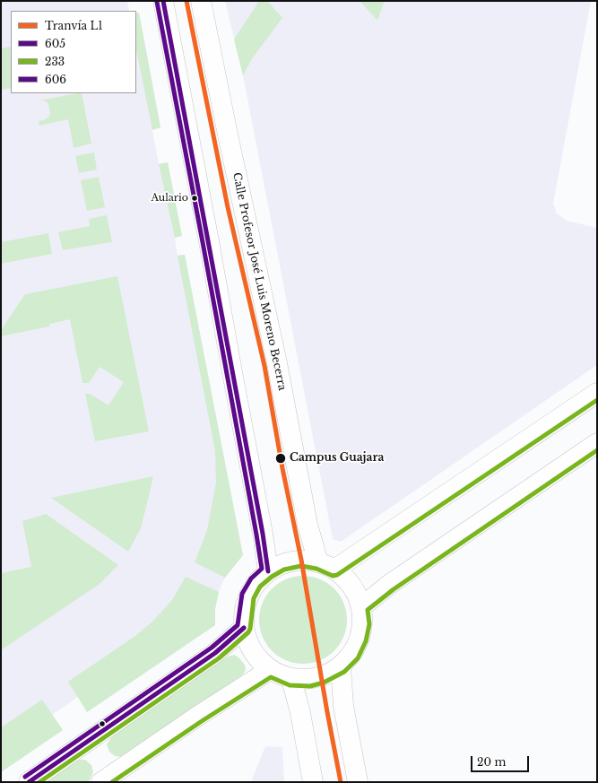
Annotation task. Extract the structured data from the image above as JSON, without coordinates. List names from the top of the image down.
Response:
{
  "streets": {
    "street": ["Calle Profesor José Luis Moreno Becerra"]
  },
  "places": ["Aulario", "Campus Guajara"],
  "lines": [
    "tram line L1",
    "transit line 605",
    "transit line 606",
    "transit line 233"
  ],
  "legend": [
    "Tranvía L1",
    "605",
    "233",
    "606"
  ],
  "scale_bar": "20 m"
}
